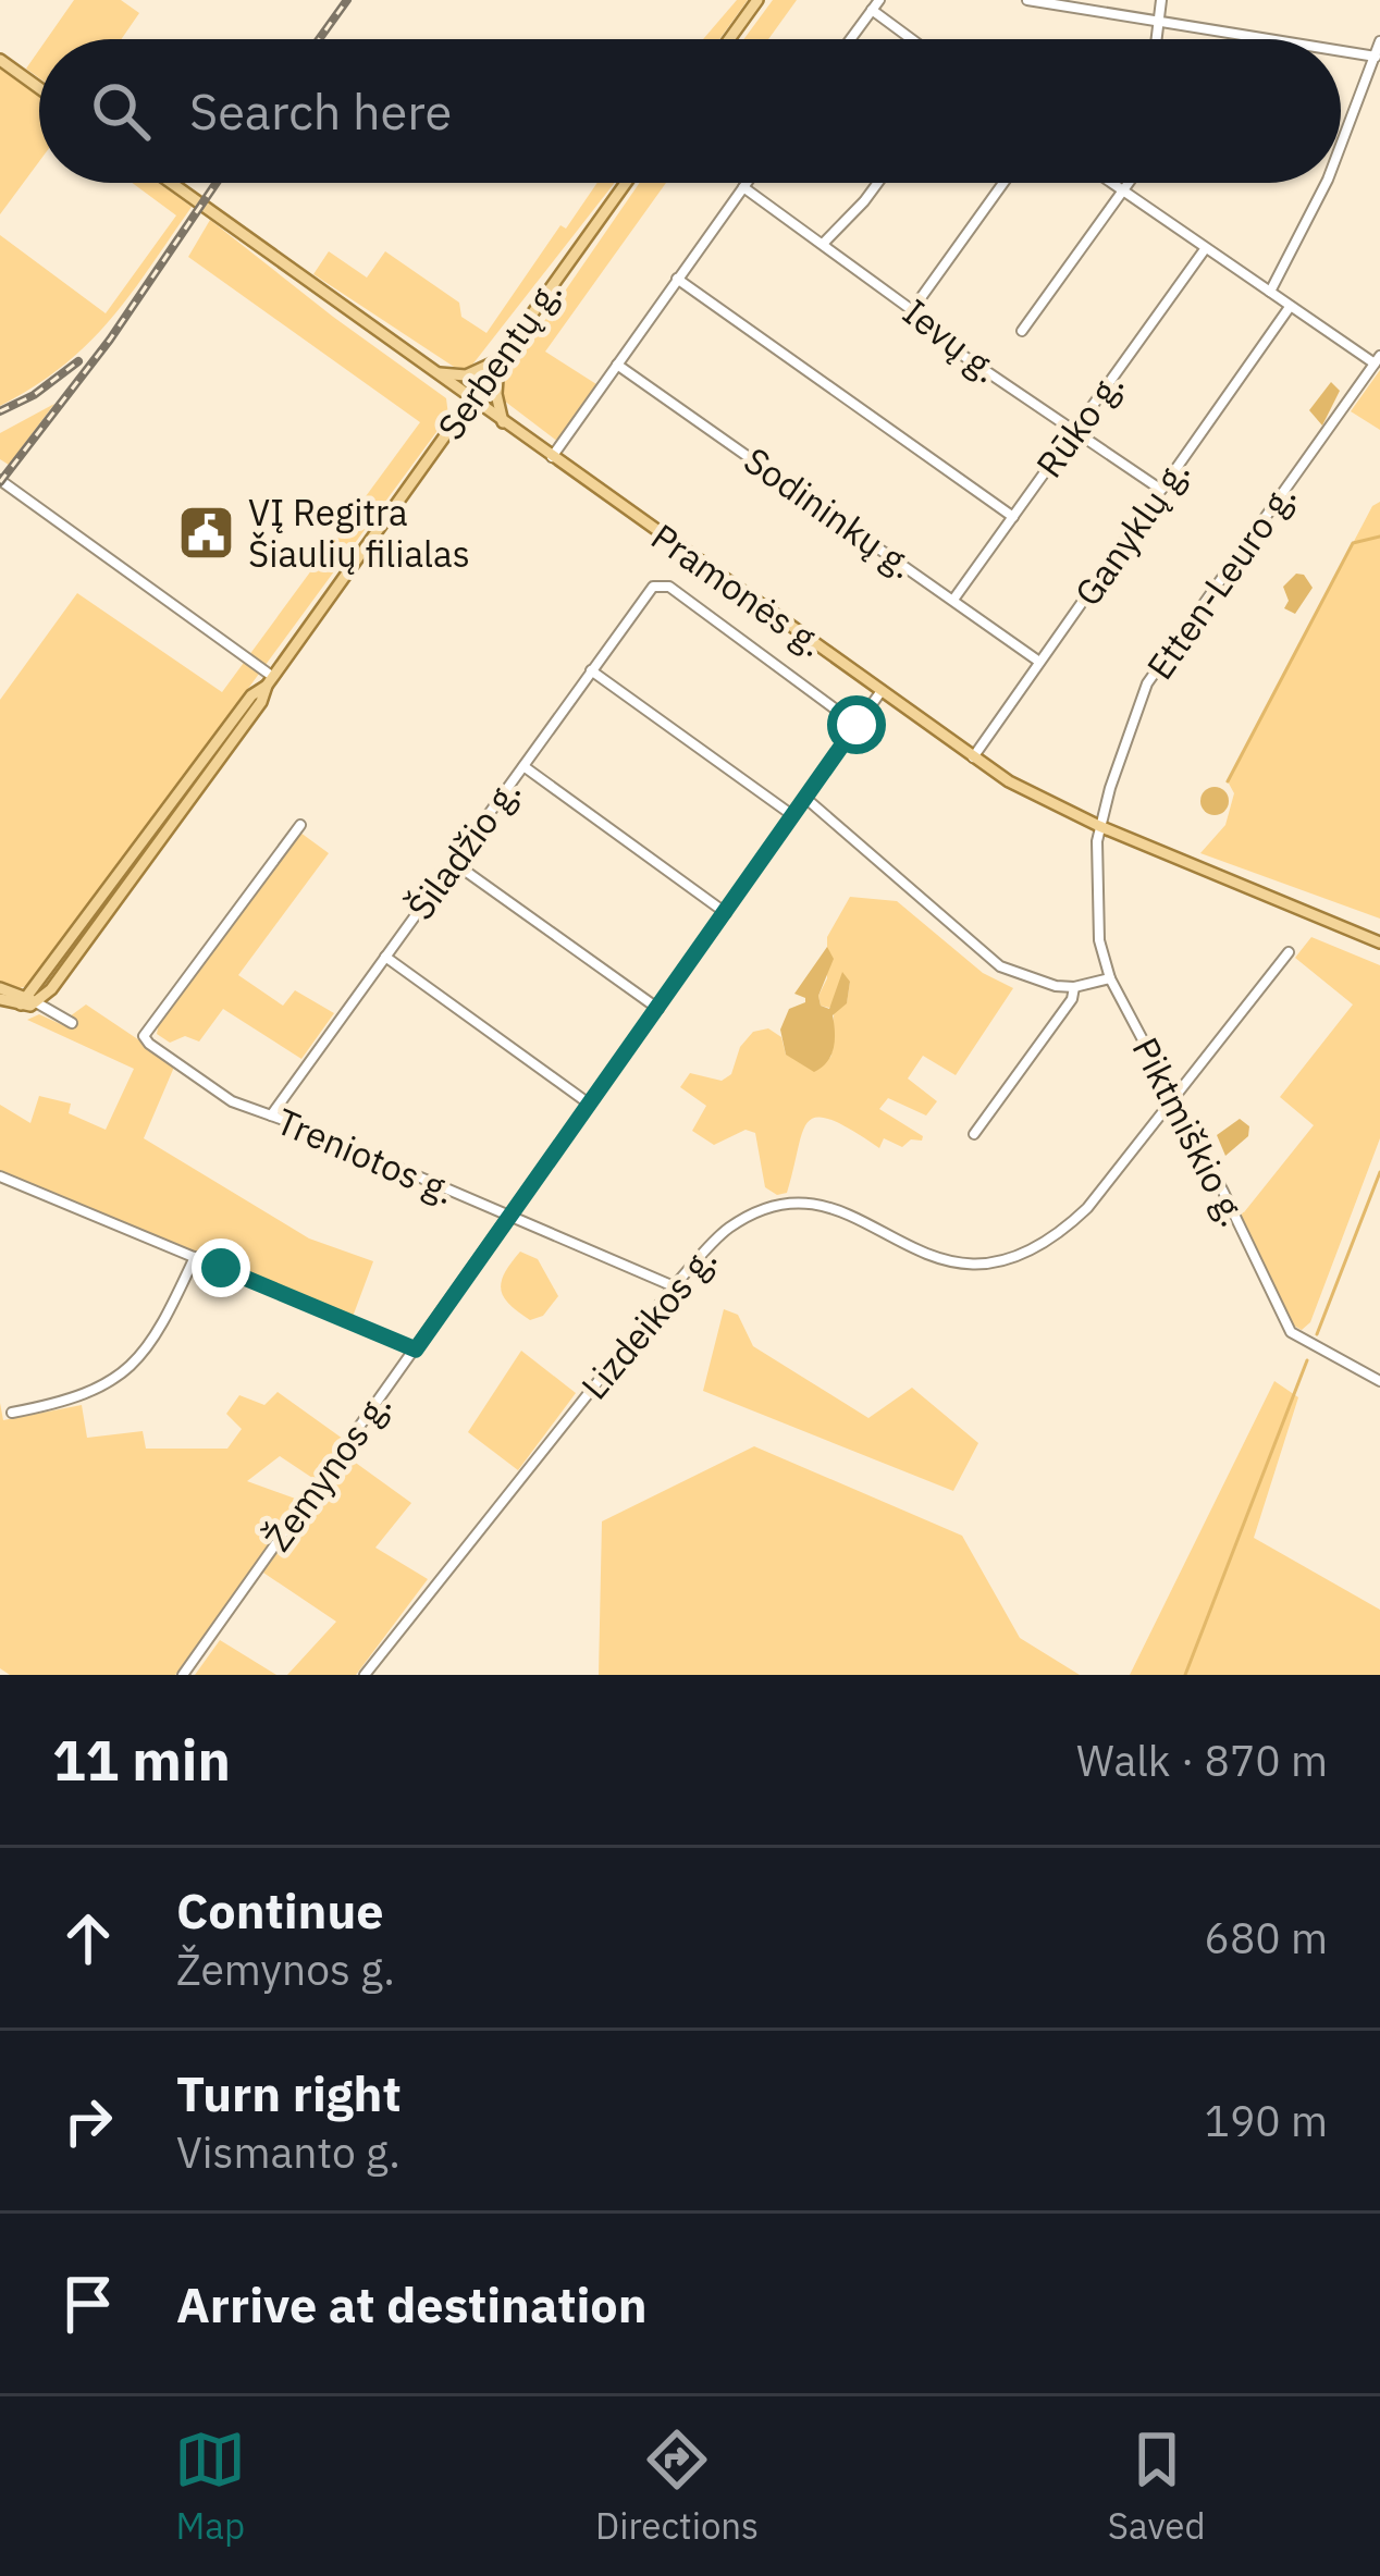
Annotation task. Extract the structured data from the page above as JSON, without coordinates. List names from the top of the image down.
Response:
{
  "streets": {
    "main road": ["Serbentų g.", "Pramonės g."],
    "street": [
      "Ievų g.",
      "Rūko g.",
      "Sodininkų g.",
      "Ganyklų g.",
      "Etten-Leuro g.",
      "Šiladžio g.",
      "Piktmiškio g.",
      "Treniotos g.",
      "Lizdeikos g.",
      "Žemynos g."
    ]
  },
  "crossings": [
    ["Ievų g.", "Rūko g."],
    ["Ievų g.", "Ganyklų g."],
    ["Serbentų g.", "Pramonės g."],
    ["Rūko g.", "Sodininkų g."],
    ["Sodininkų g.", "Ganyklų g."],
    ["Ganyklų g.", "Pramonės g."],
    ["Etten-Leuro g.", "Pramonės g."],
    ["Etten-Leuro g.", "Piktmiškio g."],
    ["Pramonės g.", "Piktmiškio g."],
    ["Pramonės g.", "Žemynos g."],
    ["Šiladžio g.", "Treniotos g."],
    ["Šiladžio g.", "Žemynos g."],
    ["Piktmiškio g.", "Lizdeikos g."],
    ["Treniotos g.", "Lizdeikos g."],
    ["Treniotos g.", "Žemynos g."]
  ],
  "places": {
    "public building": ["VĮ Regitra Šiaulių filialas"]
  },
  "page": {
    "search": "Search here",
    "heading": ["11 min", "Walk · 870 m"],
    "list": [
      ["Continue", "Žemynos g.", "680 m"],
      ["Turn right", "Vismanto g.", "190 m"],
      "Arrive at destination"
    ],
    "nav": ["Map", "Directions", "Saved"]
  }
}
